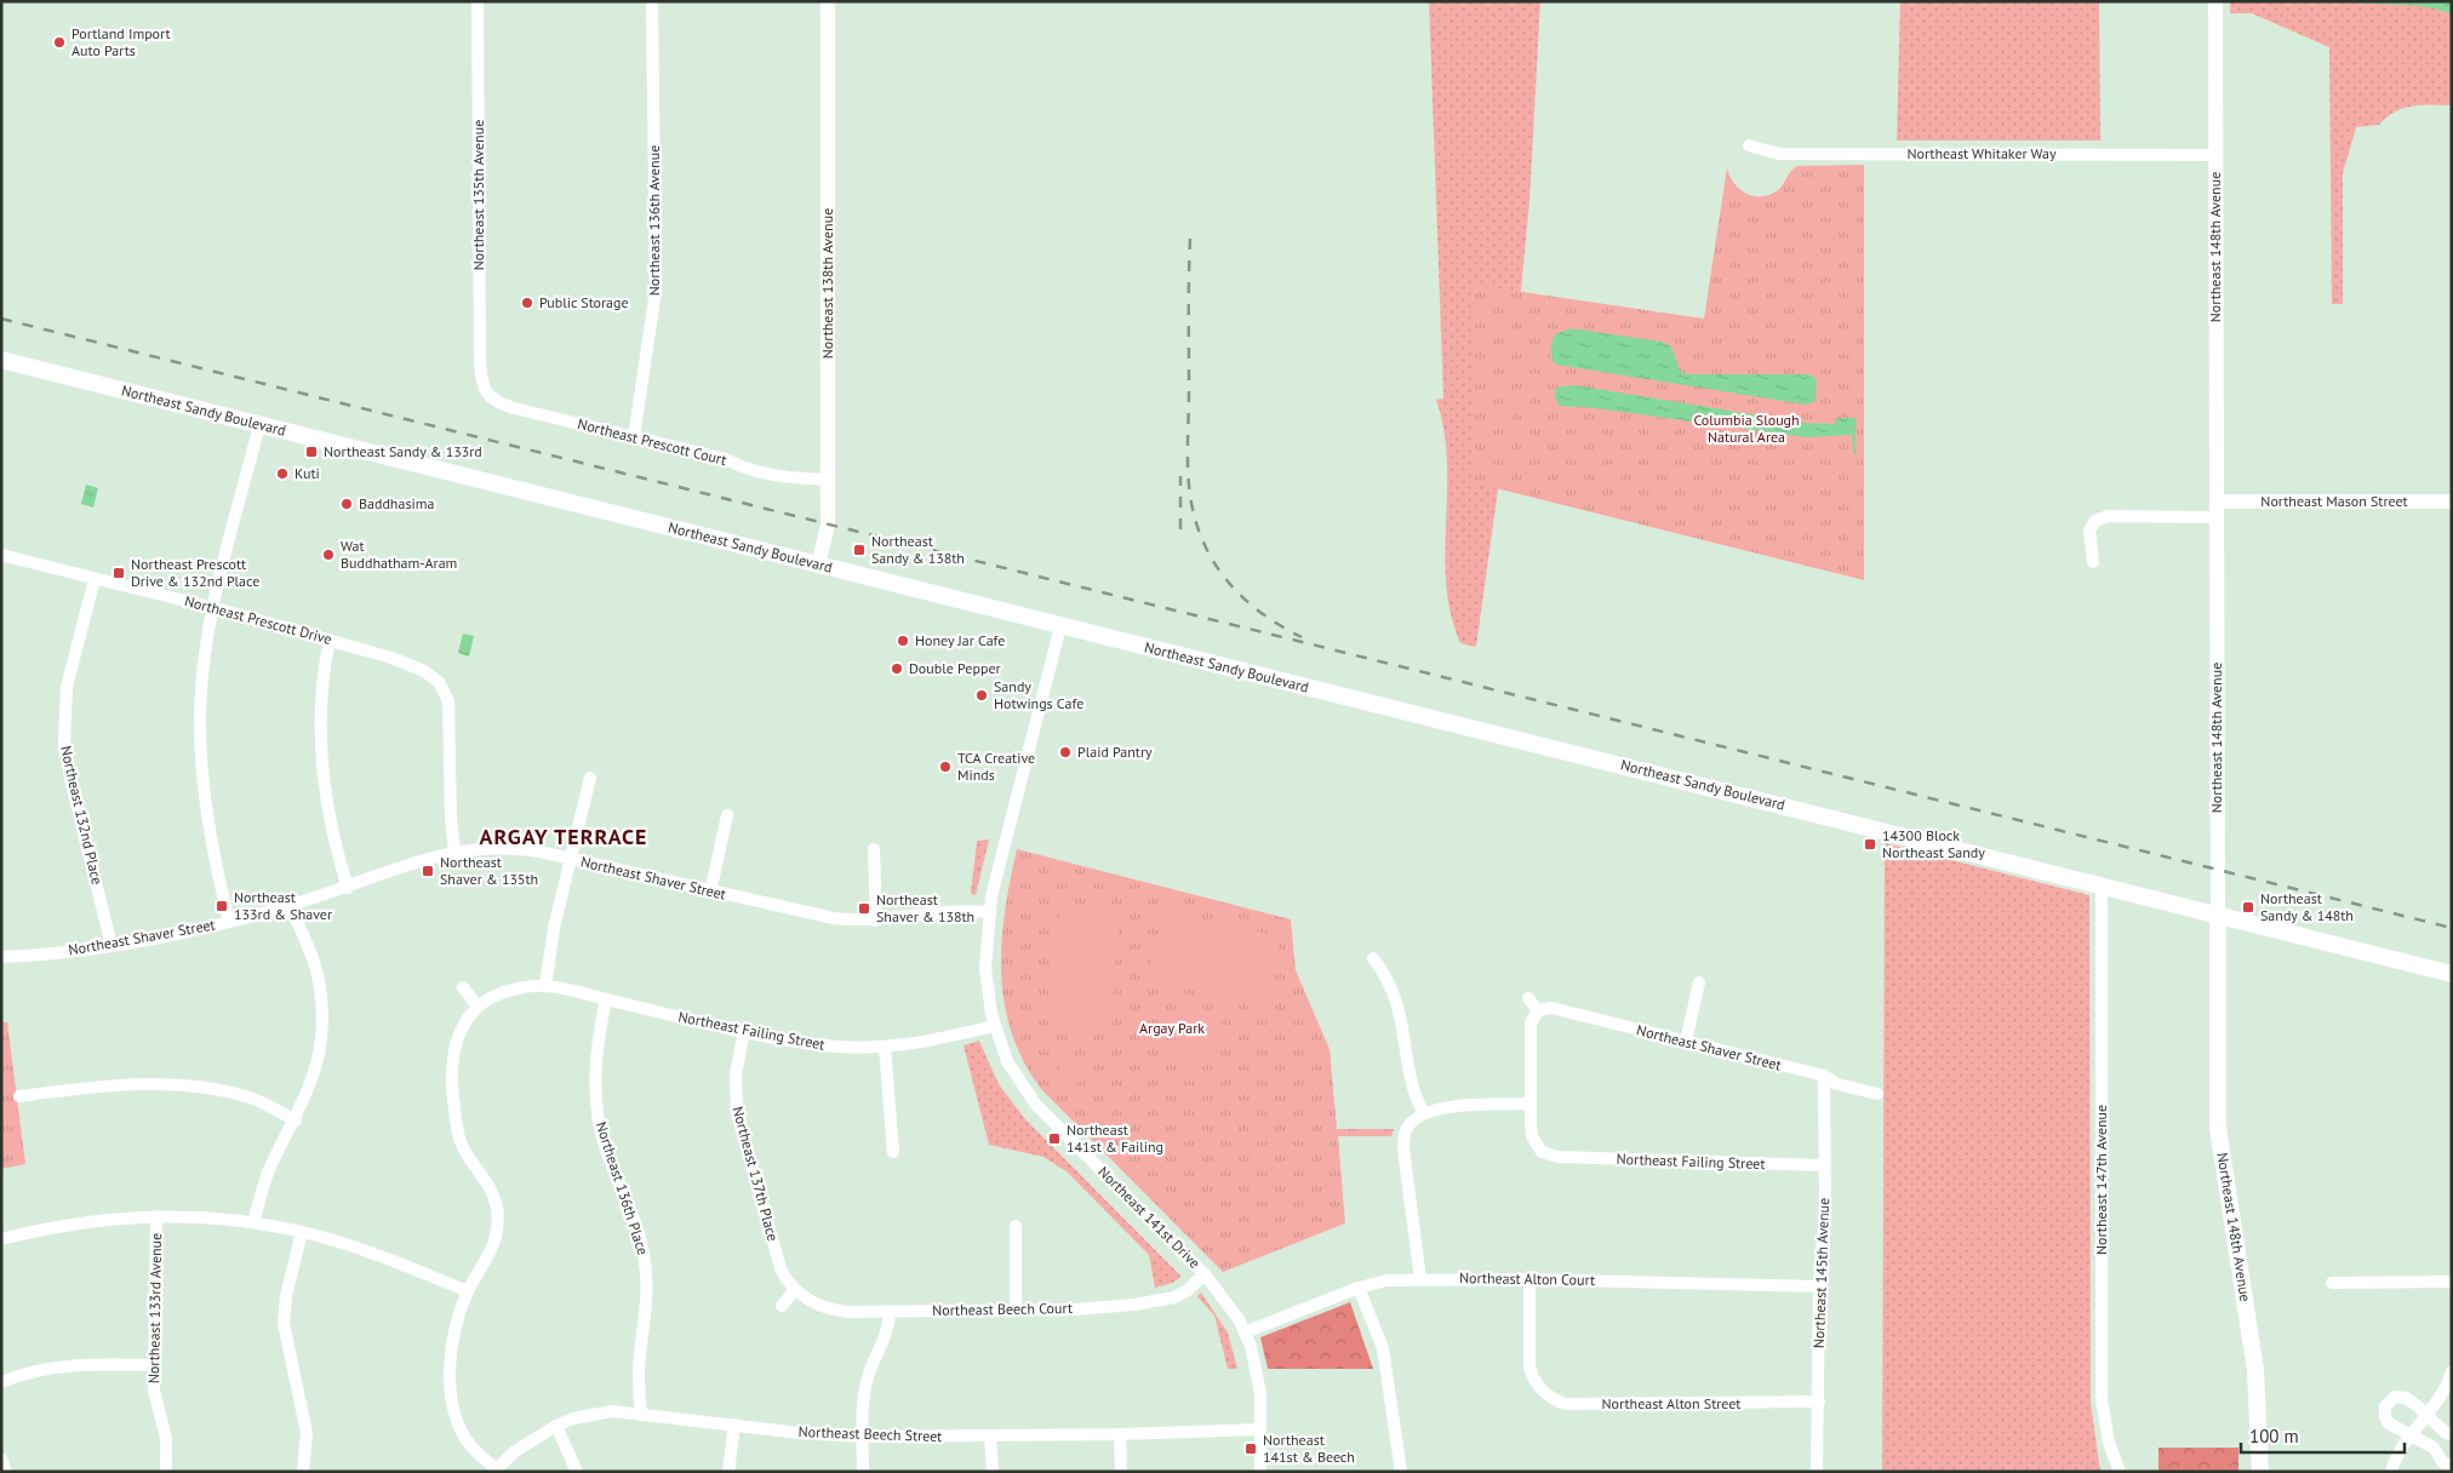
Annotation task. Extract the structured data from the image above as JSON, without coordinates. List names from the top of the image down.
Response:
{
  "streets": {
    "main road": ["Northeast 148th Avenue", "Northeast Sandy Boulevard"],
    "street": [
      "Northeast Whitaker Way",
      "Northeast 135th Avenue",
      "Northeast 136th Avenue",
      "Northeast 138th Avenue",
      "Northeast Prescott Court",
      "Northeast Mason Street",
      "Northeast Prescott Drive",
      "Northeast 132nd Place",
      "Northeast Shaver Street",
      "Northeast Failing Street",
      "Northeast 137th Place",
      "Northeast 147th Avenue",
      "Northeast 136th Place",
      "Northeast 141st Drive",
      "Northeast 145th Avenue",
      "Northeast Alton Court",
      "Northeast 133rd Avenue",
      "Northeast Beech Court",
      "Northeast Alton Street",
      "Northeast Beech Street"
    ]
  },
  "crossings": [
    ["Northeast Whitaker Way", "Northeast 148th Avenue"],
    ["Northeast 135th Avenue", "Northeast Prescott Court"],
    ["Northeast 136th Avenue", "Northeast Prescott Court"],
    ["Northeast 148th Avenue", "Northeast Sandy Boulevard"],
    ["Northeast 148th Avenue", "Northeast Mason Street"],
    ["Northeast 138th Avenue", "Northeast Sandy Boulevard"],
    ["Northeast 138th Avenue", "Northeast Prescott Court"],
    ["Northeast Sandy Boulevard", "Northeast 147th Avenue"],
    ["Northeast Sandy Boulevard", "Northeast 141st Drive"],
    ["Northeast Prescott Drive", "Northeast 132nd Place"],
    ["Northeast Prescott Drive", "Northeast Shaver Street"],
    ["Northeast 132nd Place", "Northeast Shaver Street"],
    ["Northeast Shaver Street", "Northeast 141st Drive"],
    ["Northeast Shaver Street", "Northeast 145th Avenue"],
    ["Northeast Failing Street", "Northeast 137th Place"],
    ["Northeast Failing Street", "Northeast 136th Place"],
    ["Northeast Failing Street", "Northeast 141st Drive"],
    ["Northeast Failing Street", "Northeast 145th Avenue"],
    ["Northeast 137th Place", "Northeast Beech Court"],
    ["Northeast 136th Place", "Northeast Beech Street"],
    ["Northeast 141st Drive", "Northeast Alton Court"],
    ["Northeast 141st Drive", "Northeast Beech Court"],
    ["Northeast 141st Drive", "Northeast Beech Street"],
    ["Northeast 145th Avenue", "Northeast Alton Court"],
    ["Northeast 145th Avenue", "Northeast Alton Street"],
    ["Northeast Alton Court", "Northeast Alton Street"]
  ],
  "districts": ["ARGAY TERRACE"],
  "parks": ["Columbia Slough Natural Area", "Argay Park"],
  "places": {
    "other": [
      "Portland Import Auto Parts",
      "Public Storage",
      "Kuti",
      "Baddhasima",
      "Wat Buddhatham-Aram",
      "Honey Jar Cafe",
      "Double Pepper",
      "Sandy Hotwings Cafe",
      "Plaid Pantry",
      "TCA Creative Minds"
    ],
    "transit": [
      "Northeast Sandy & 133rd",
      "Northeast Sandy & 138th",
      "Northeast Prescott Drive & 132nd Place",
      "14300 Block Northeast Sandy",
      "Northeast Shaver & 135th",
      "Northeast 133rd & Shaver",
      "Northeast Sandy & 148th",
      "Northeast Shaver & 138th",
      "Northeast 141st & Failing",
      "Northeast 141st & Beech"
    ]
  },
  "scale_bar": "100 m"
}
